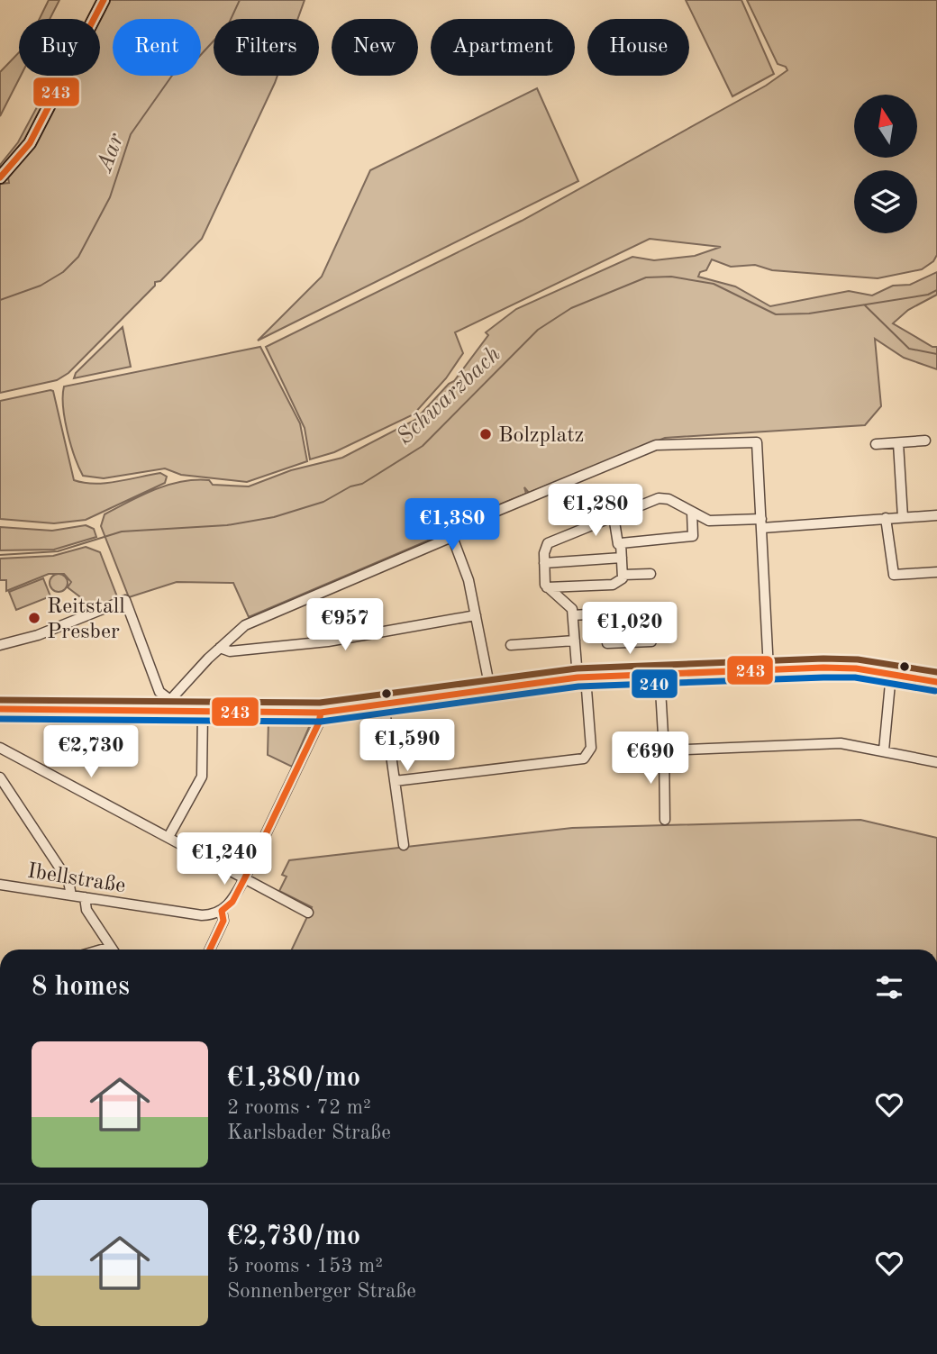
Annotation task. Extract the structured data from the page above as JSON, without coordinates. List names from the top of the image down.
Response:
{
  "streets": {
    "street": ["Ibellstraße"]
  },
  "water": ["Aar", "Schwarzbach"],
  "places": ["Bolzplatz", "Reitstall Presber"],
  "lines": ["transit line 243", "transit line 240"],
  "north": "top",
  "page": {
    "chip": [
      "Buy",
      "Rent",
      "Filters",
      "New",
      "Apartment",
      "House"
    ],
    "price": [
      "€1,280",
      "€1,380",
      "€957",
      "€1,020",
      "€1,590",
      "€2,730",
      "€690",
      "€1,240"
    ],
    "heading": "8 homes",
    "list": [
      {
        "name": "€1,380/mo",
        "note": "2 rooms · 72 m² · Karlsbader Straße"
      },
      {
        "name": "€2,730/mo",
        "note": "5 rooms · 153 m² · Sonnenberger Straße"
      }
    ]
  }
}
